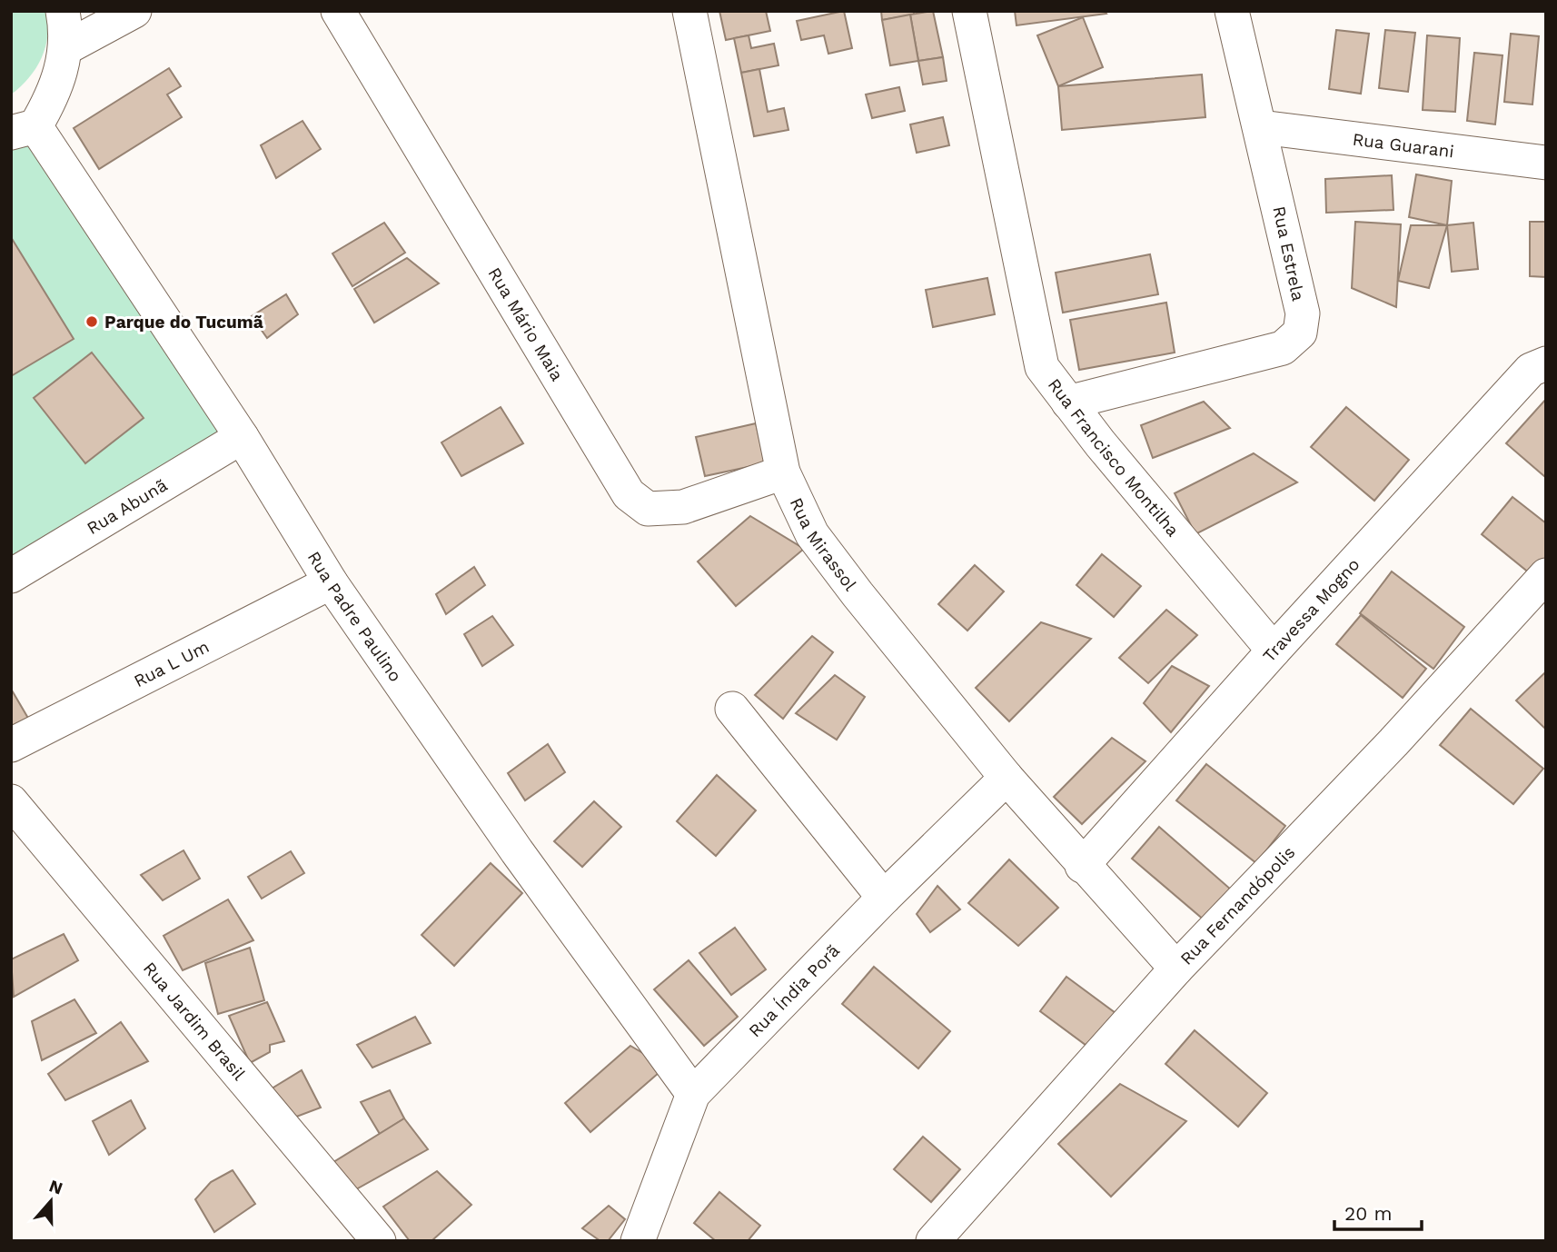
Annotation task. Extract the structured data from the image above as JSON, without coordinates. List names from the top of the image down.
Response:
{
  "streets": {
    "street": [
      "Rua Guarani",
      "Rua Estrela",
      "Rua Mário Maia",
      "Rua Francisco Montilha",
      "Rua Abunã",
      "Rua Mirassol",
      "Travessa Mogno",
      "Rua Padre Paulino",
      "Rua L Um",
      "Rua Fernandópolis",
      "Rua Índia Porã",
      "Rua Jardim Brasil"
    ]
  },
  "crossings": [
    ["Rua Guarani", "Rua Estrela"],
    ["Rua Estrela", "Rua Francisco Montilha"],
    ["Rua Mário Maia", "Rua Mirassol"],
    ["Rua Francisco Montilha", "Travessa Mogno"],
    ["Rua Abunã", "Rua Padre Paulino"],
    ["Rua Mirassol", "Travessa Mogno"],
    ["Rua Mirassol", "Rua Fernandópolis"],
    ["Rua Mirassol", "Rua Índia Porã"],
    ["Rua Padre Paulino", "Rua L Um"],
    ["Rua Padre Paulino", "Rua Índia Porã"]
  ],
  "places": ["Parque do Tucumã"],
  "scale_bar": "20 m",
  "north": "top"
}
